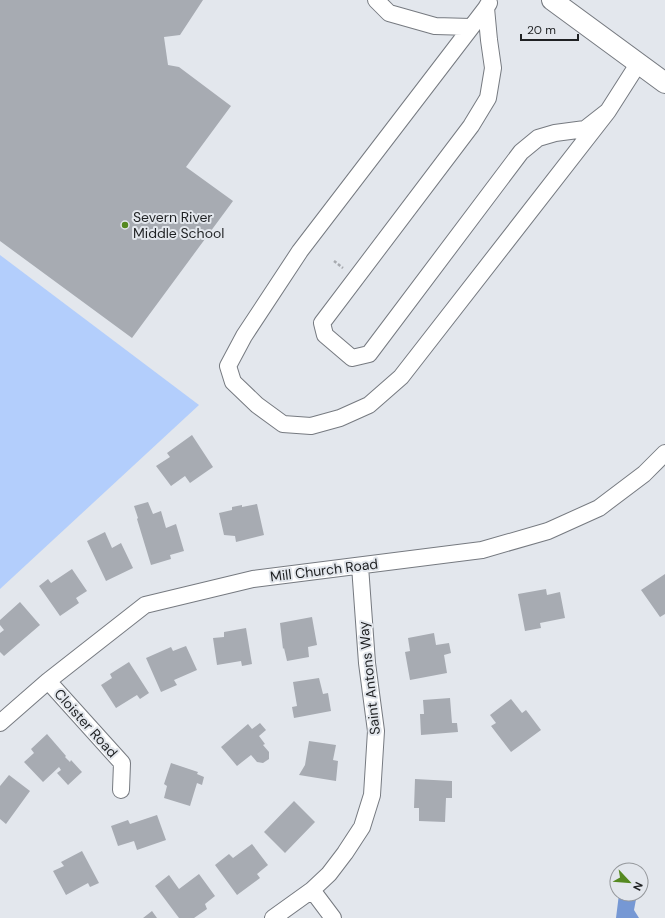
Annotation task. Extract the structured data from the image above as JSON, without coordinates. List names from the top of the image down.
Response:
{
  "streets": {
    "street": ["Mill Church Road", "Saint Antons Way", "Cloister Road"]
  },
  "crossings": [
    ["Mill Church Road", "Saint Antons Way"],
    ["Mill Church Road", "Cloister Road"]
  ],
  "places": ["Severn River Middle School"],
  "scale_bar": "20 m",
  "north": "bottom right"
}
